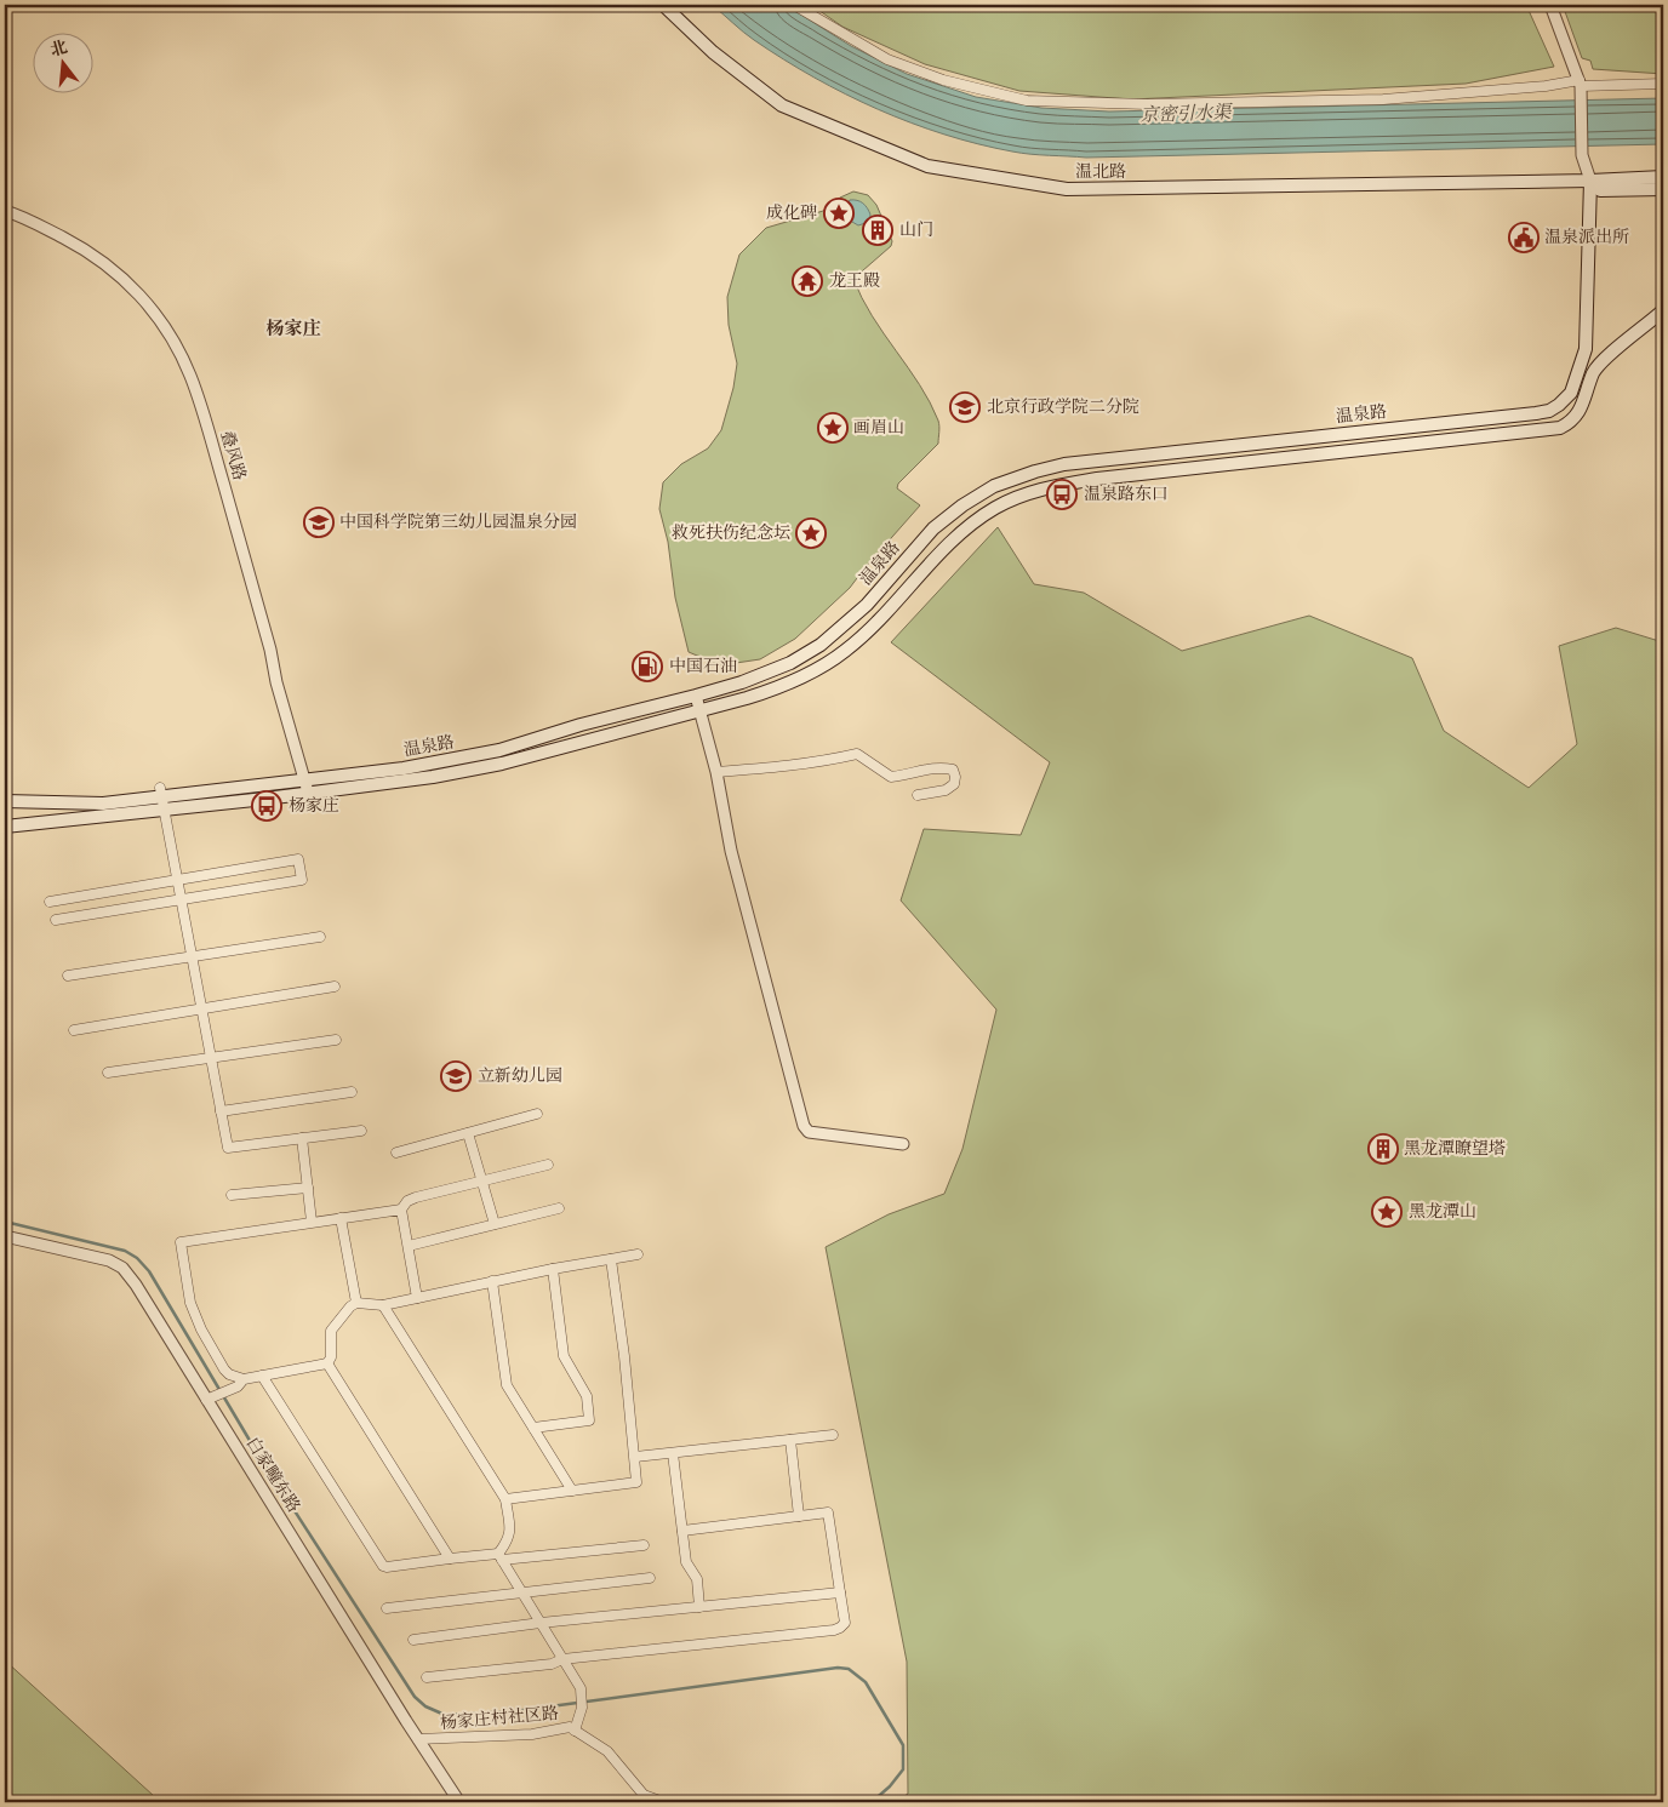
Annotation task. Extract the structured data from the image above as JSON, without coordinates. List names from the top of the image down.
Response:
{
  "streets": {
    "main road": ["温北路", "温泉路"],
    "street": ["叠风路", "白家疃东路", "杨家庄村社区路"]
  },
  "crossings": [
    ["温北路", "温泉路"],
    ["温泉路", "叠风路"],
    ["白家疃东路", "杨家庄村社区路"]
  ],
  "districts": ["杨家庄"],
  "water": ["京密引水渠"],
  "places": {
    "place": [
      "成化碑",
      "画眉山",
      "救死扶伤纪念坛",
      "黑龙潭山"
    ],
    "building": ["山门", "黑龙潭瞭望塔"],
    "public building": ["温泉派出所"],
    "temple": ["龙王殿"],
    "school or university": ["北京行政学院二分院", "中国科学院第三幼儿园温泉分园", "立新幼儿园"],
    "bus stop": ["温泉路东口", "杨家庄"],
    "fuel station": ["中国石油"]
  },
  "north": "top"
}
